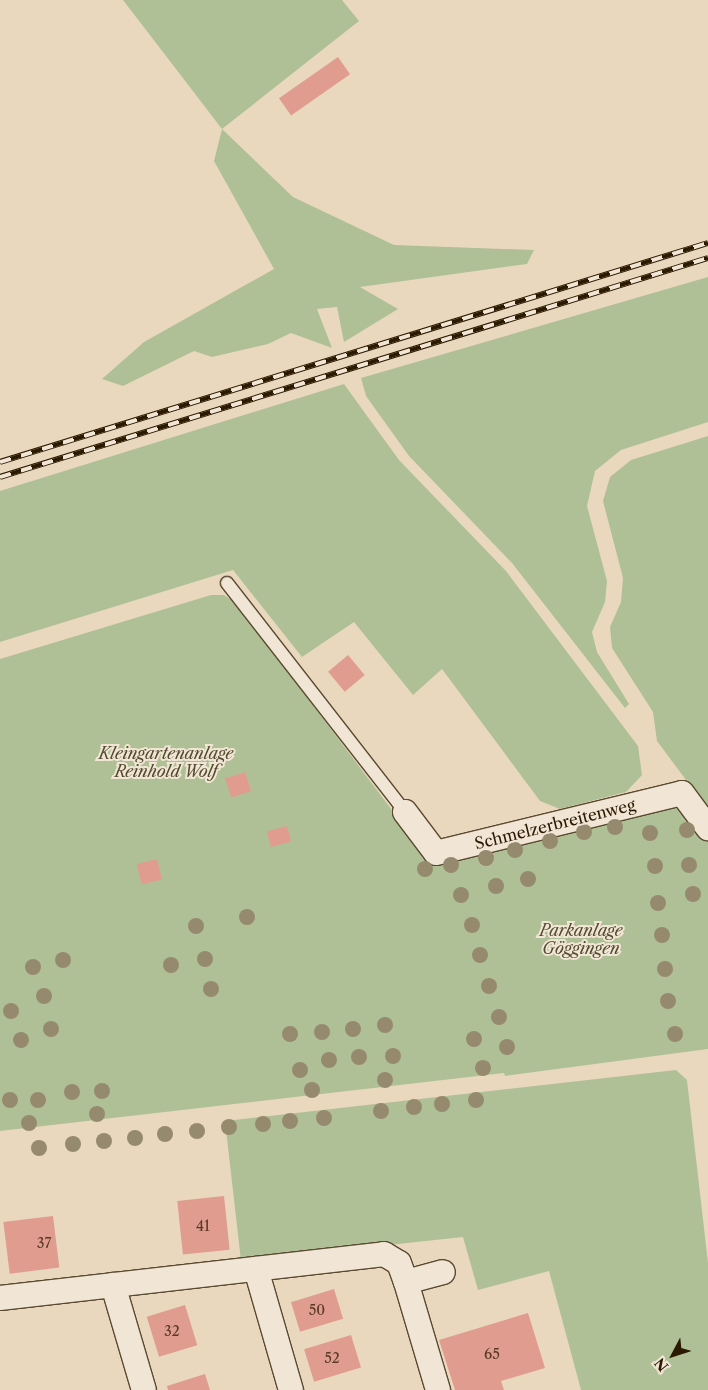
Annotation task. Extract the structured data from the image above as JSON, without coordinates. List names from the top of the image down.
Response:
{
  "streets": {
    "street": ["Schmelzerbreitenweg"]
  },
  "parks": ["Kleingartenanlage Reinhold Wolf", "Parkanlage Göggingen"],
  "house_numbers": [
    "41",
    "37",
    "50",
    "32",
    "65",
    "52"
  ],
  "north": "bottom left"
}
